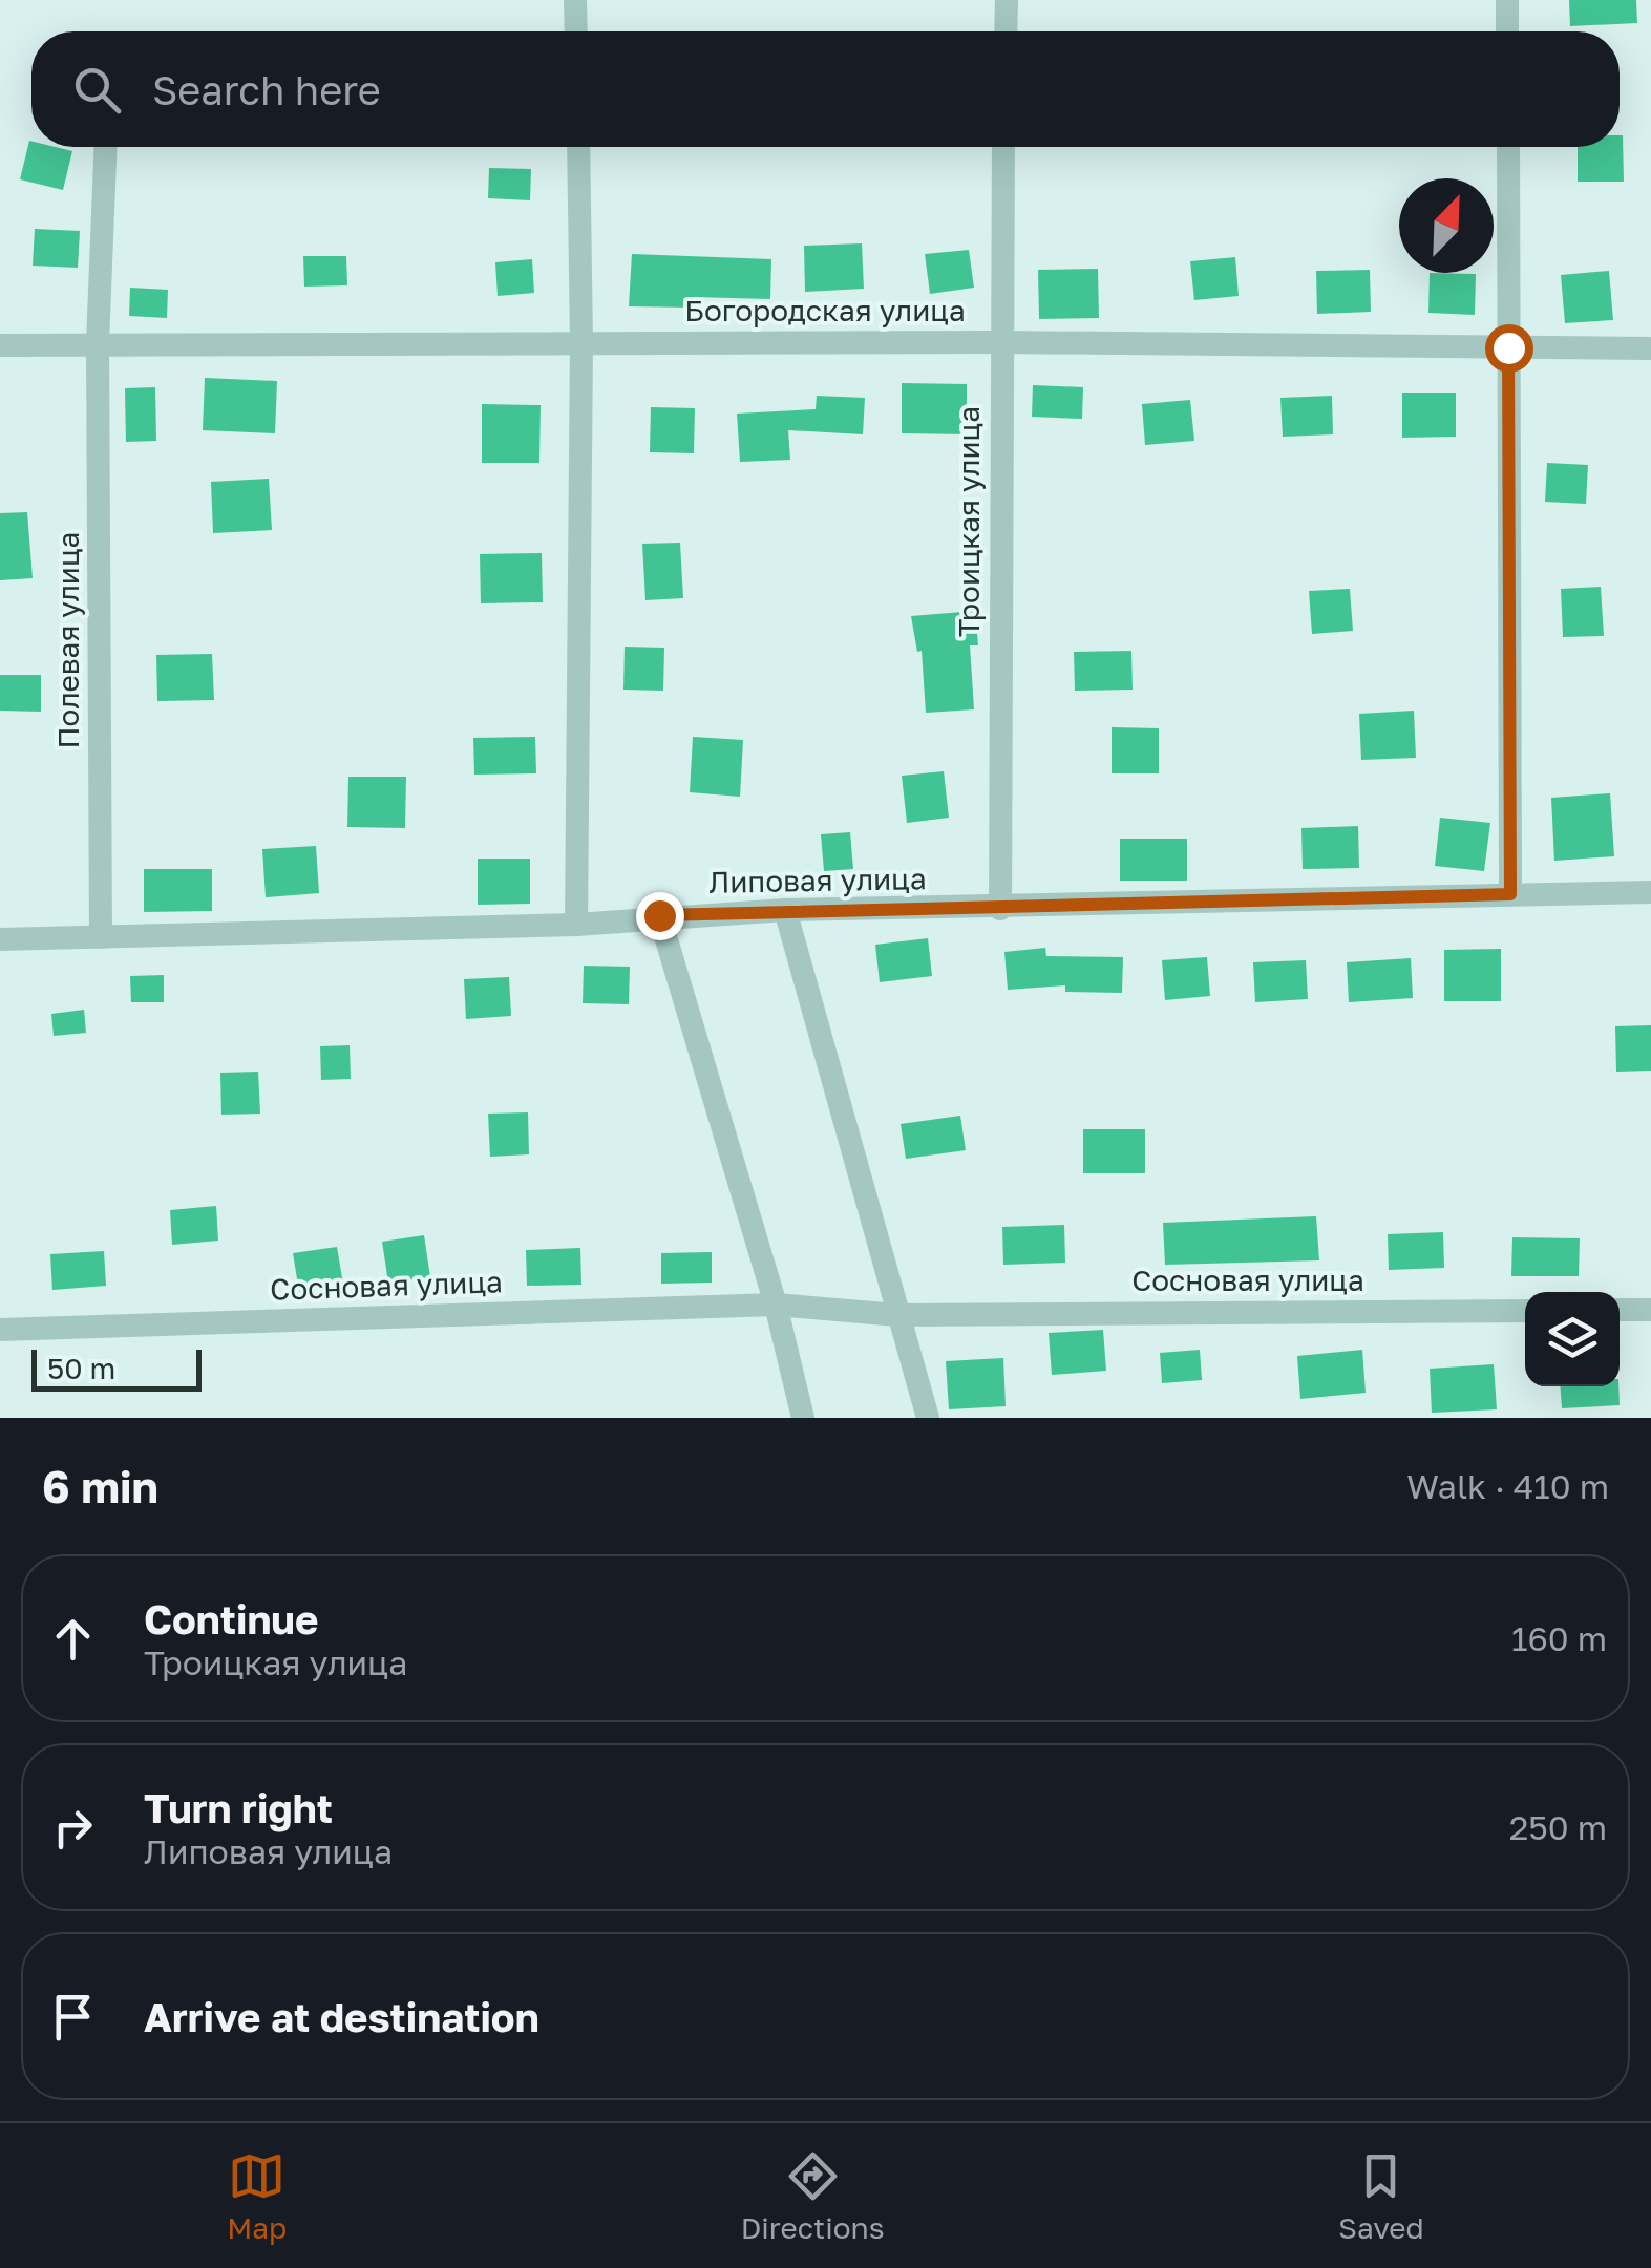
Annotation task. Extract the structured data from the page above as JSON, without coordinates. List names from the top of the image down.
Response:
{
  "streets": {
    "street": [
      "Богородская улица",
      "Троицкая улица",
      "Полевая улица",
      "Липовая улица",
      "Сосновая улица"
    ]
  },
  "crossings": [
    ["Богородская улица", "Троицкая улица"],
    ["Богородская улица", "Полевая улица"],
    ["Троицкая улица", "Липовая улица"],
    ["Полевая улица", "Липовая улица"]
  ],
  "scale_bar": "50 m",
  "north": "top right",
  "page": {
    "search": "Search here",
    "scale": "50 m",
    "heading": ["6 min", "Walk · 410 m"],
    "list": [
      ["Continue", "Троицкая улица", "160 m"],
      ["Turn right", "Липовая улица", "250 m"],
      "Arrive at destination"
    ],
    "nav": ["Map", "Directions", "Saved"]
  }
}
